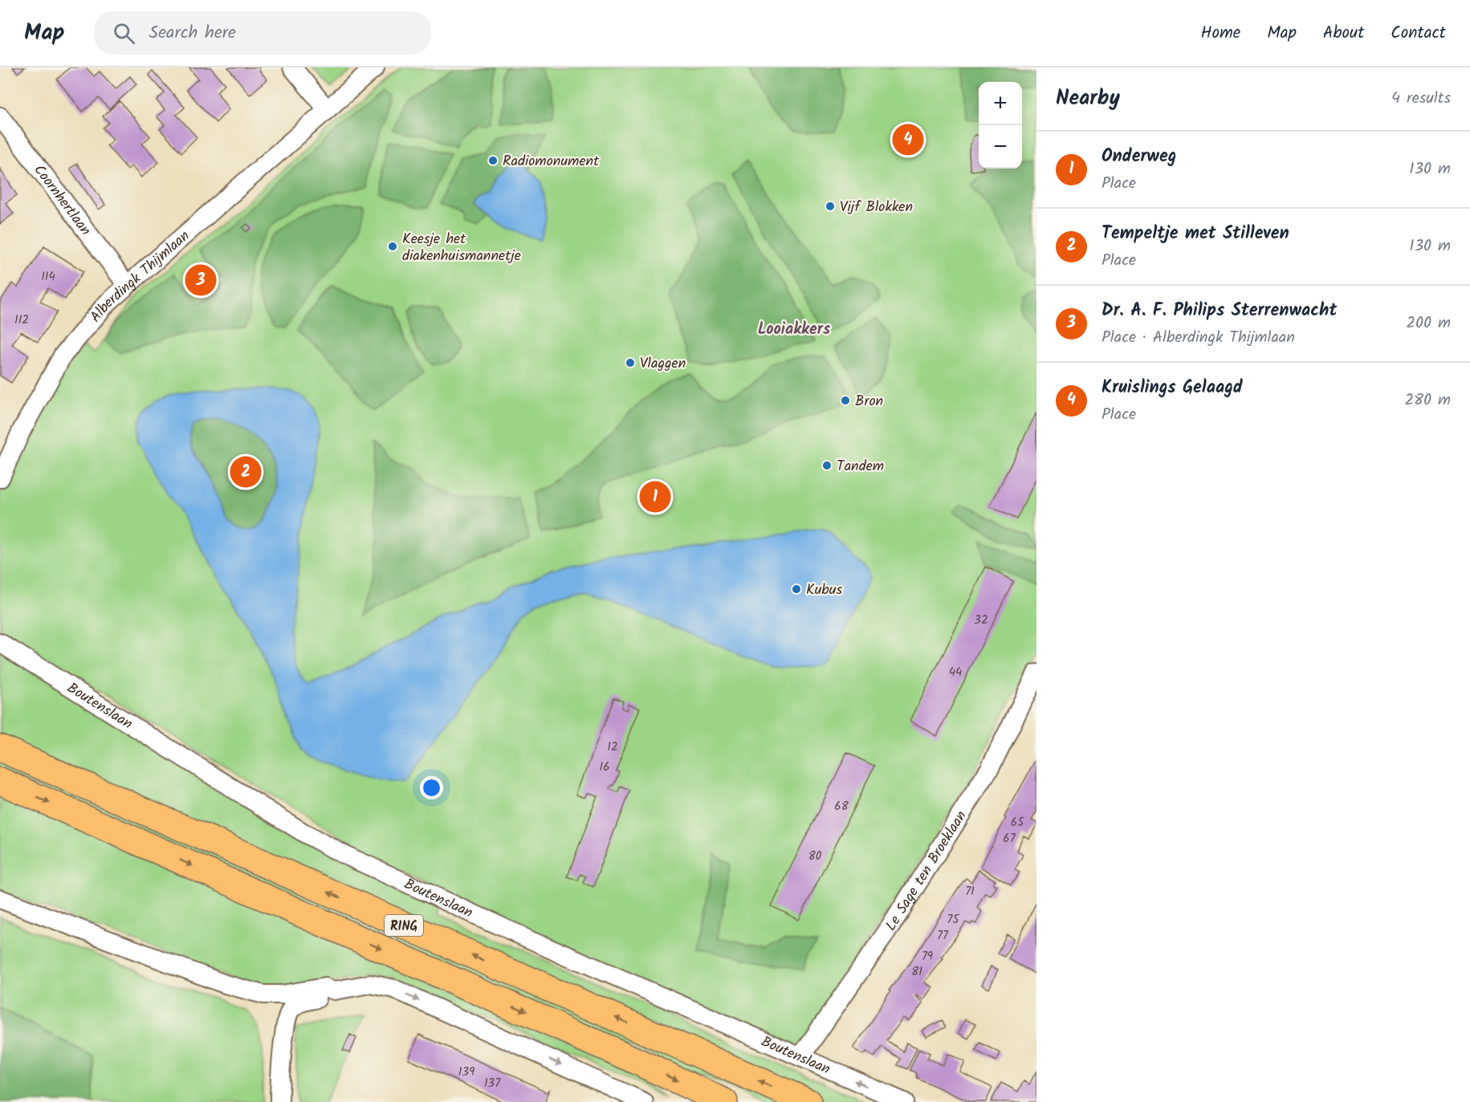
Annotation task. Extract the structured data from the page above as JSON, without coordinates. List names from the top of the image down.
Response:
{
  "streets": {
    "main road": ["RING"],
    "street": [
      "Coornhertlaan",
      "Alberdingk Thijmlaan",
      "Boutenslaan",
      "Le Sage ten Broeklaan"
    ]
  },
  "crossings": [
    ["Coornhertlaan", "Alberdingk Thijmlaan"],
    ["Boutenslaan", "Le Sage ten Broeklaan"]
  ],
  "districts": ["Looiakkers"],
  "places": [
    "Radiomonument",
    "Vijf Blokken",
    "Keesje het diakenhuismannetje",
    "Vlaggen",
    "Bron",
    "Tandem",
    "Kubus"
  ],
  "house_numbers": [
    "114",
    "112",
    "32",
    "44",
    "12",
    "16",
    "68",
    "65",
    "67",
    "80",
    "71",
    "75",
    "77",
    "79",
    "81",
    "139",
    "137"
  ],
  "page": {
    "header": "Map",
    "search": "Search here",
    "nav": [
      "Home",
      "Map",
      "About",
      "Contact"
    ],
    "heading": ["Nearby", "4 results"],
    "map_buttons": ["+", "−"],
    "pins": [
      "4",
      "3",
      "2",
      "1"
    ],
    "list": [
      {
        "mark": "1",
        "name": "Onderweg",
        "note": "Place",
        "value": "130 m"
      },
      {
        "mark": "2",
        "name": "Tempeltje met Stilleven",
        "note": "Place",
        "value": "130 m"
      },
      {
        "mark": "3",
        "name": "Dr. A. F. Philips Sterrenwacht",
        "note": "Place · Alberdingk Thijmlaan",
        "value": "200 m"
      },
      {
        "mark": "4",
        "name": "Kruislings Gelaagd",
        "note": "Place",
        "value": "280 m"
      }
    ]
  }
}
